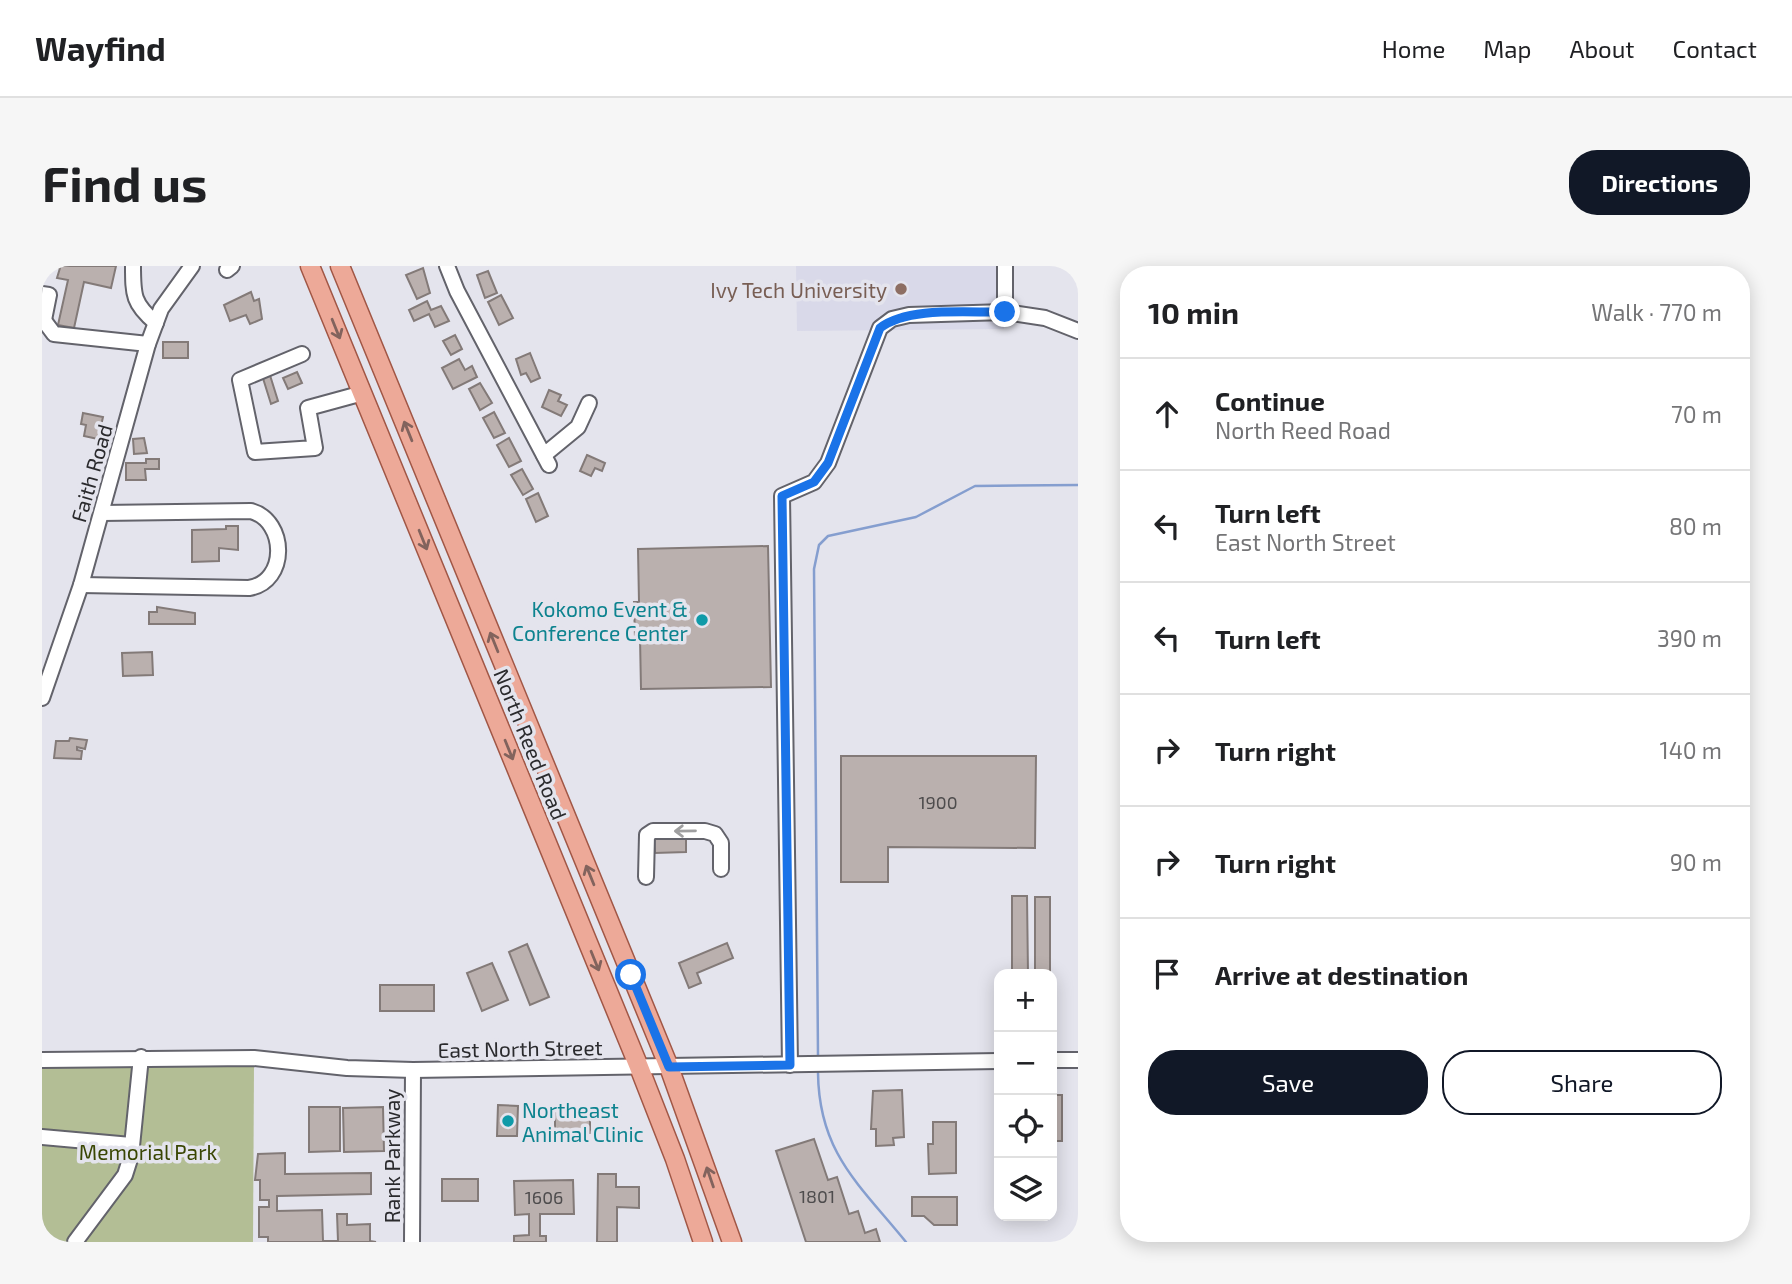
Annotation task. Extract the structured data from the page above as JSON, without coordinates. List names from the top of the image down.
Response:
{
  "streets": {
    "main road": ["North Reed Road"],
    "street": ["Faith Road", "East North Street", "Rank Parkway"]
  },
  "crossings": [
    ["North Reed Road", "East North Street"],
    ["East North Street", "Rank Parkway"]
  ],
  "parks": ["Memorial Park"],
  "places": ["Ivy Tech University", "Kokomo Event & Conference Center", "Northeast Animal Clinic"],
  "house_numbers": ["1900", "1801", "1606"],
  "page": {
    "header": "Wayfind",
    "nav": [
      "Home",
      "Map",
      "About",
      "Contact"
    ],
    "buttons": [
      "Directions",
      ["Save", "Share"]
    ],
    "title": "Find us",
    "heading": ["10 min", "Walk · 770 m"],
    "list": [
      ["Continue", "North Reed Road", "70 m"],
      ["Turn left", "East North Street", "80 m"],
      ["Turn left", "390 m"],
      ["Turn right", "140 m"],
      ["Turn right", "90 m"],
      "Arrive at destination"
    ],
    "map_buttons": ["+", "−"]
  }
}
